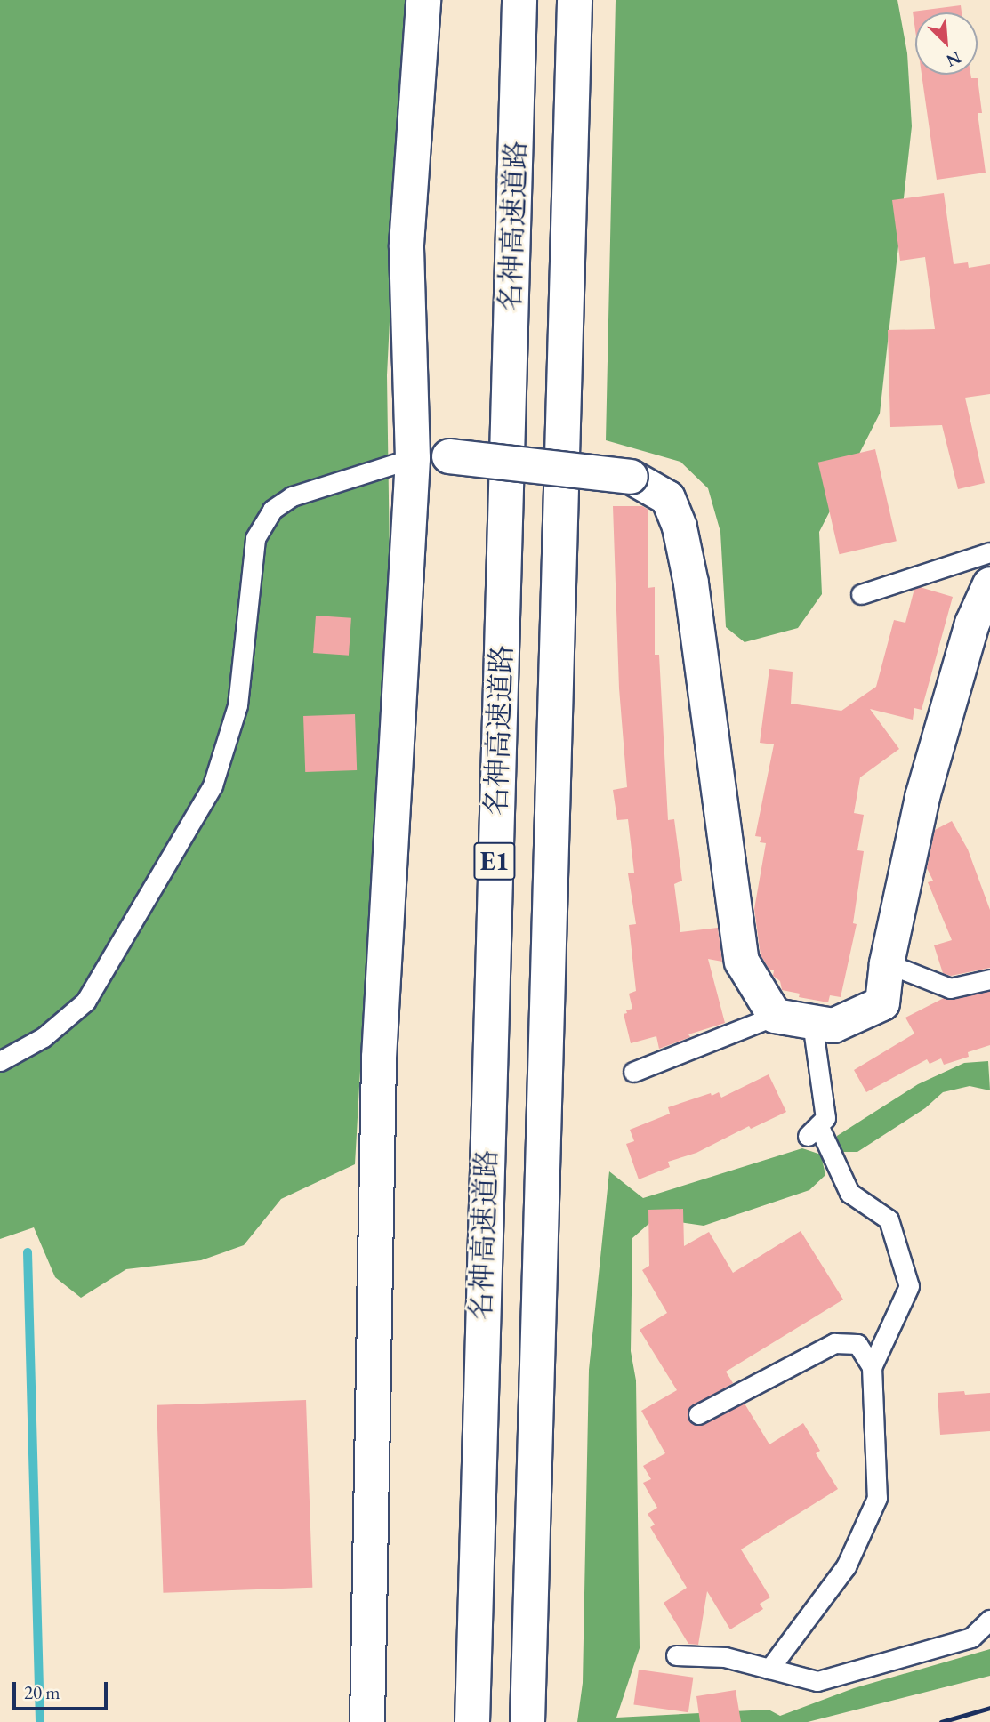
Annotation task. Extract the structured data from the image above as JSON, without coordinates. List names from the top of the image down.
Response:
{
  "streets": {
    "main road": ["名神高速道路", "E1"]
  },
  "scale_bar": "20 m",
  "north": "bottom right"
}
